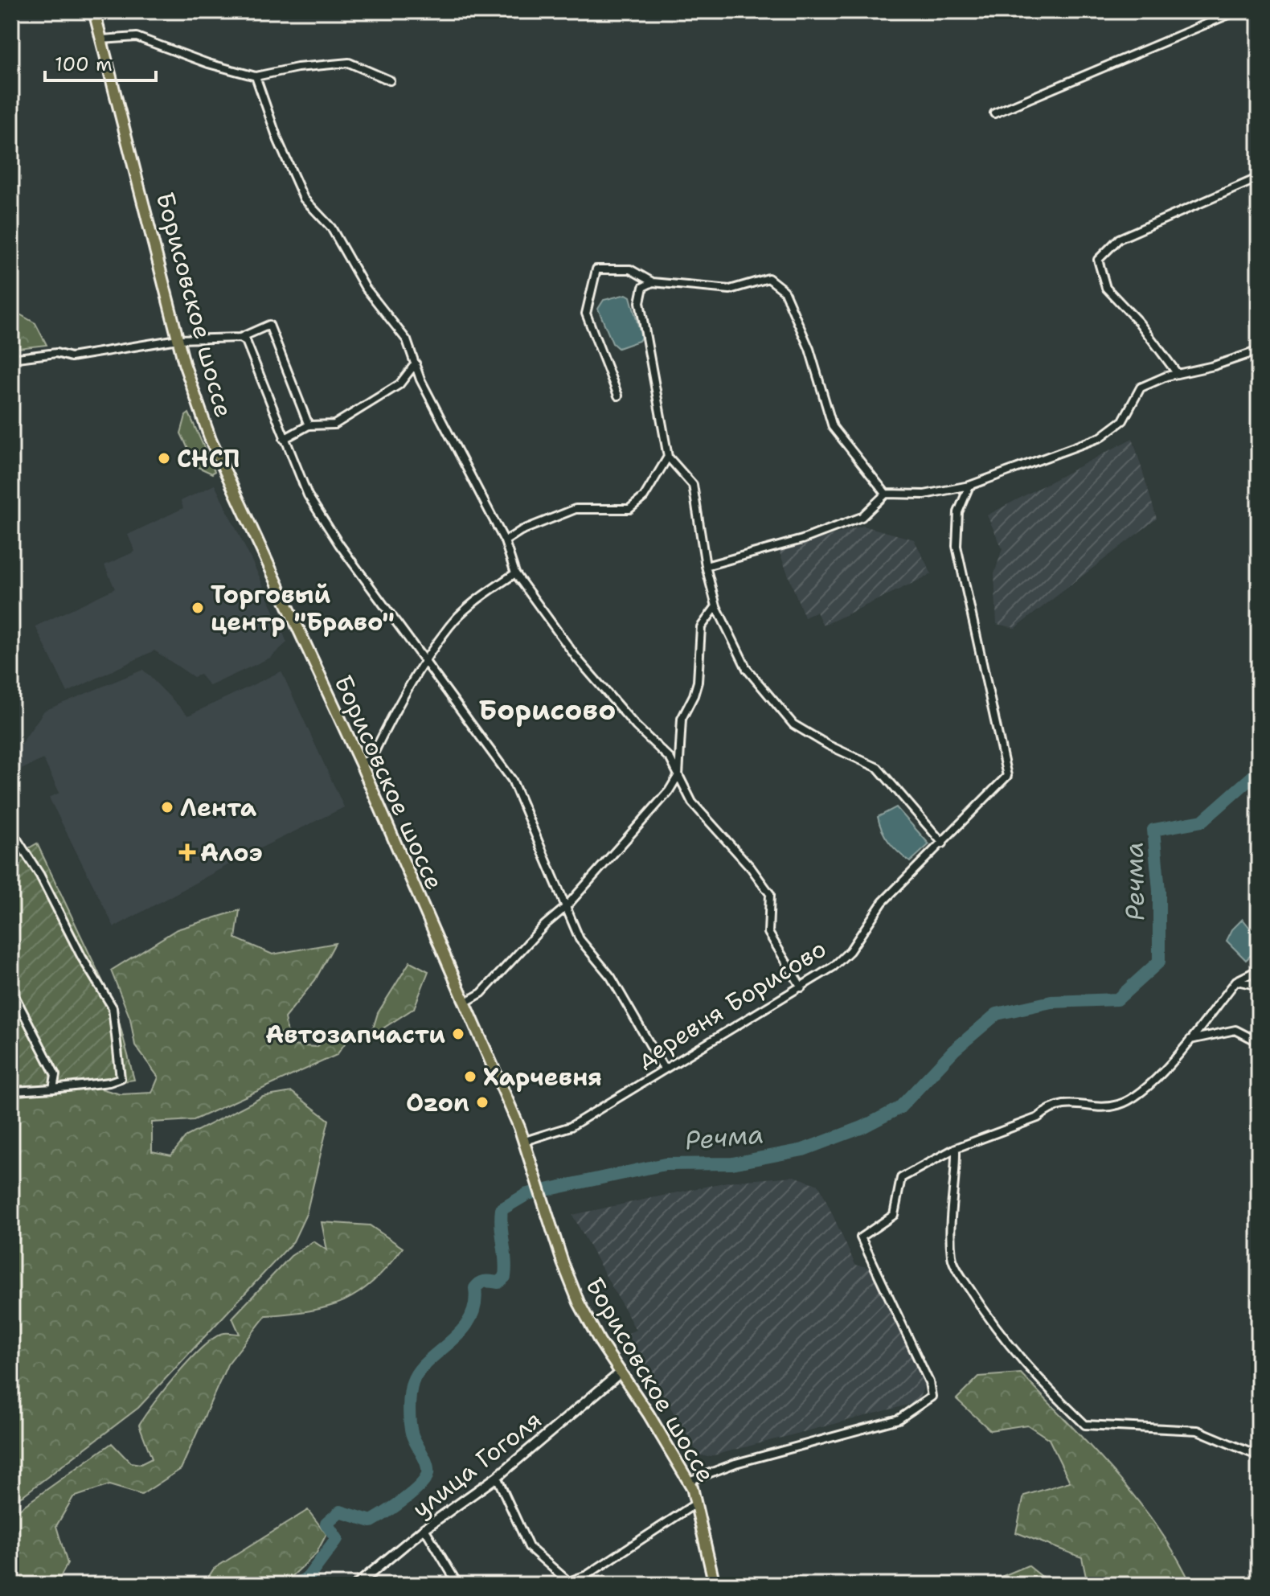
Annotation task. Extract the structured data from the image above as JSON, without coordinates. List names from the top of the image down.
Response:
{
  "streets": {
    "main road": ["Борисовское шоссе"],
    "street": ["деревня Борисово", "улица Гоголя"]
  },
  "crossings": [
    ["Борисовское шоссе", "деревня Борисово"],
    ["Борисовское шоссе", "улица Гоголя"]
  ],
  "districts": ["Борисово"],
  "water": ["Речма"],
  "places": {
    "other": [
      "СНСП",
      "Торговый центр \"Браво\"",
      "Лента",
      "Автозапчасти",
      "Харчевня",
      "Ozon"
    ],
    "health": ["Алоэ"]
  },
  "scale_bar": "100 m"
}
